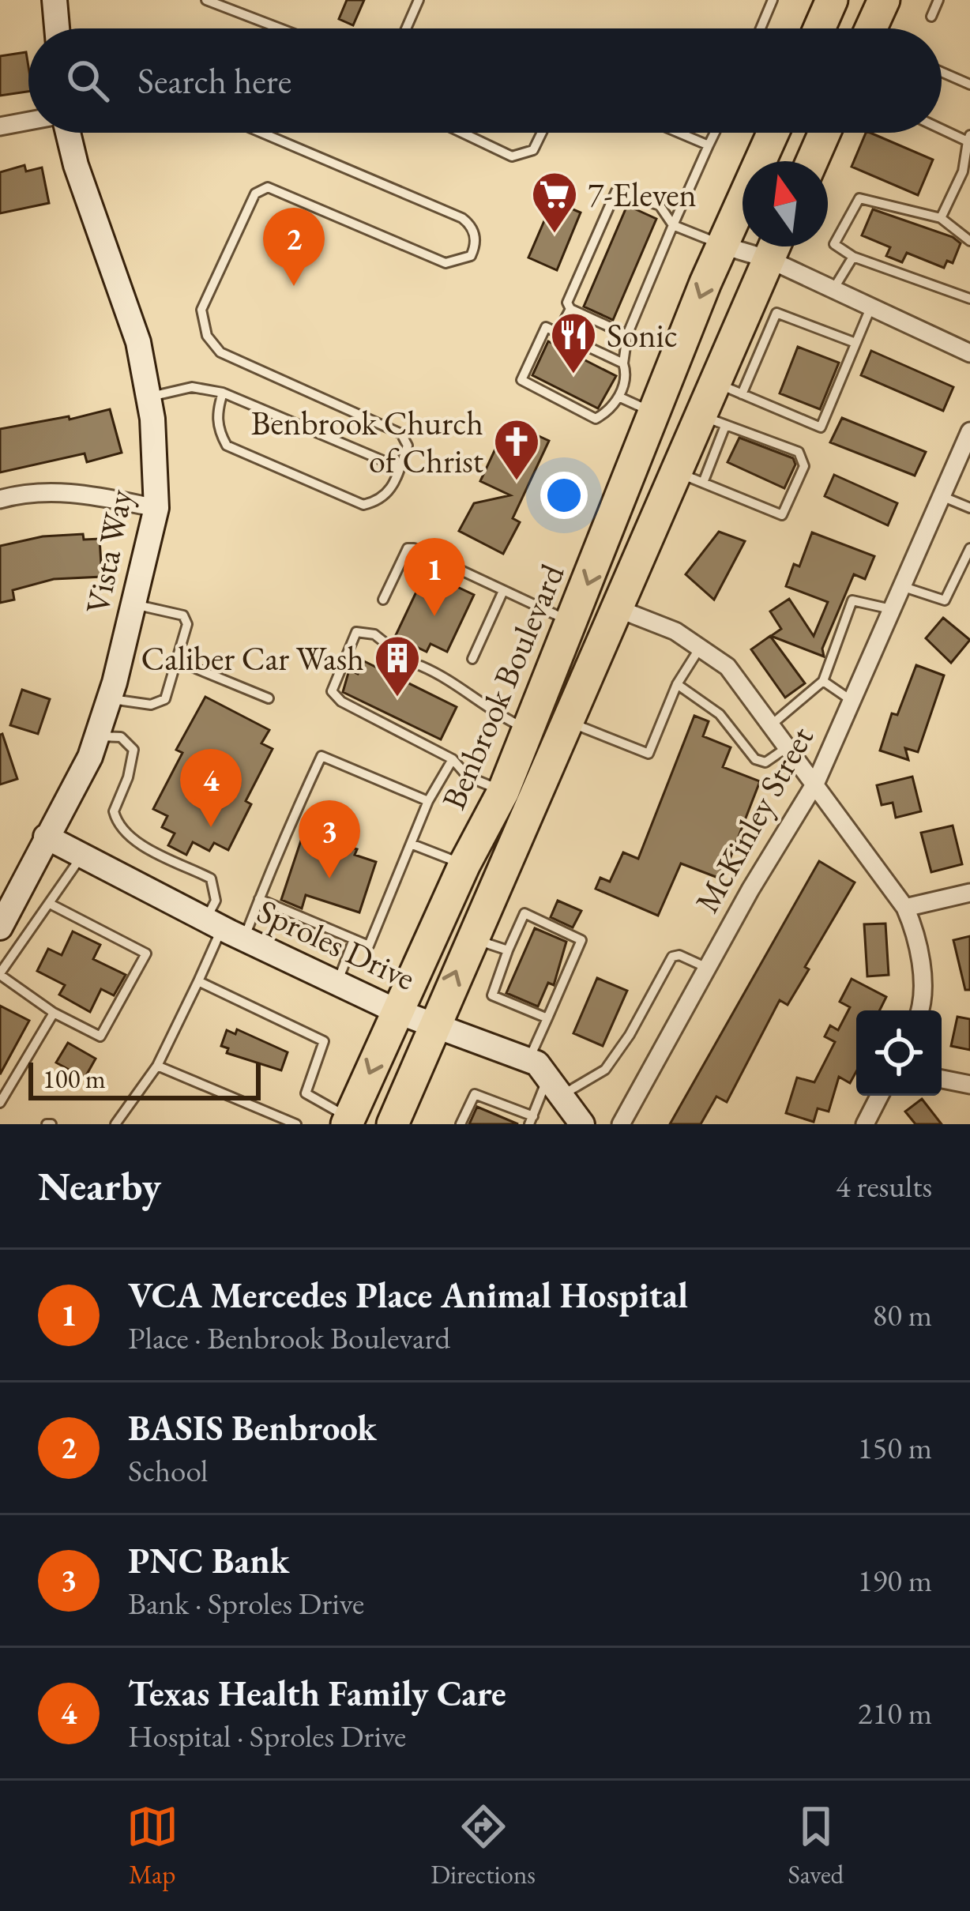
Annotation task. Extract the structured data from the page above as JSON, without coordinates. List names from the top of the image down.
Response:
{
  "streets": {
    "highway": ["Benbrook Boulevard"],
    "street": ["Vista Way", "McKinley Street", "Sproles Drive"]
  },
  "crossings": [
    ["Vista Way", "Sproles Drive"],
    ["Benbrook Boulevard", "Sproles Drive"]
  ],
  "places": {
    "supermarket": ["7-Eleven"],
    "restaurant": ["Sonic"],
    "church": ["Benbrook Church of Christ"],
    "building": ["Caliber Car Wash"]
  },
  "scale_bar": "100 m",
  "north": "top",
  "page": {
    "search": "Search here",
    "pins": [
      "2",
      "1",
      "4",
      "3"
    ],
    "scale": "100 m",
    "heading": ["Nearby", "4 results"],
    "list": [
      {
        "mark": "1",
        "name": "VCA Mercedes Place Animal Hospital",
        "note": "Place · Benbrook Boulevard",
        "value": "80 m"
      },
      {
        "mark": "2",
        "name": "BASIS Benbrook",
        "note": "School",
        "value": "150 m"
      },
      {
        "mark": "3",
        "name": "PNC Bank",
        "note": "Bank · Sproles Drive",
        "value": "190 m"
      },
      {
        "mark": "4",
        "name": "Texas Health Family Care",
        "note": "Hospital · Sproles Drive",
        "value": "210 m"
      }
    ],
    "nav": ["Map", "Directions", "Saved"]
  }
}
